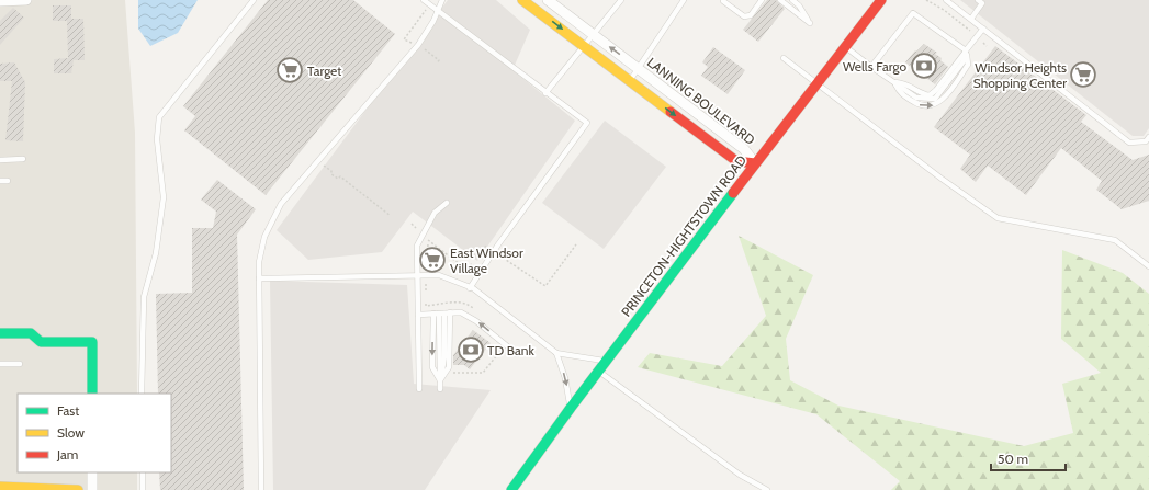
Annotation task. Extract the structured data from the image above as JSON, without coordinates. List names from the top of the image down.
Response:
{
  "streets": {
    "main road": ["LANNING BOULEVARD", "PRINCETON-HIGHTSTOWN ROAD"]
  },
  "crossings": [
    ["LANNING BOULEVARD", "PRINCETON-HIGHTSTOWN ROAD"]
  ],
  "places": {
    "bank": ["Wells Fargo", "TD Bank"],
    "supermarket": ["Target", "Windsor Heights Shopping Center", "East Windsor Village"]
  },
  "legend": ["Fast", "Slow", "Jam"],
  "scale_bar": "50 m"
}
